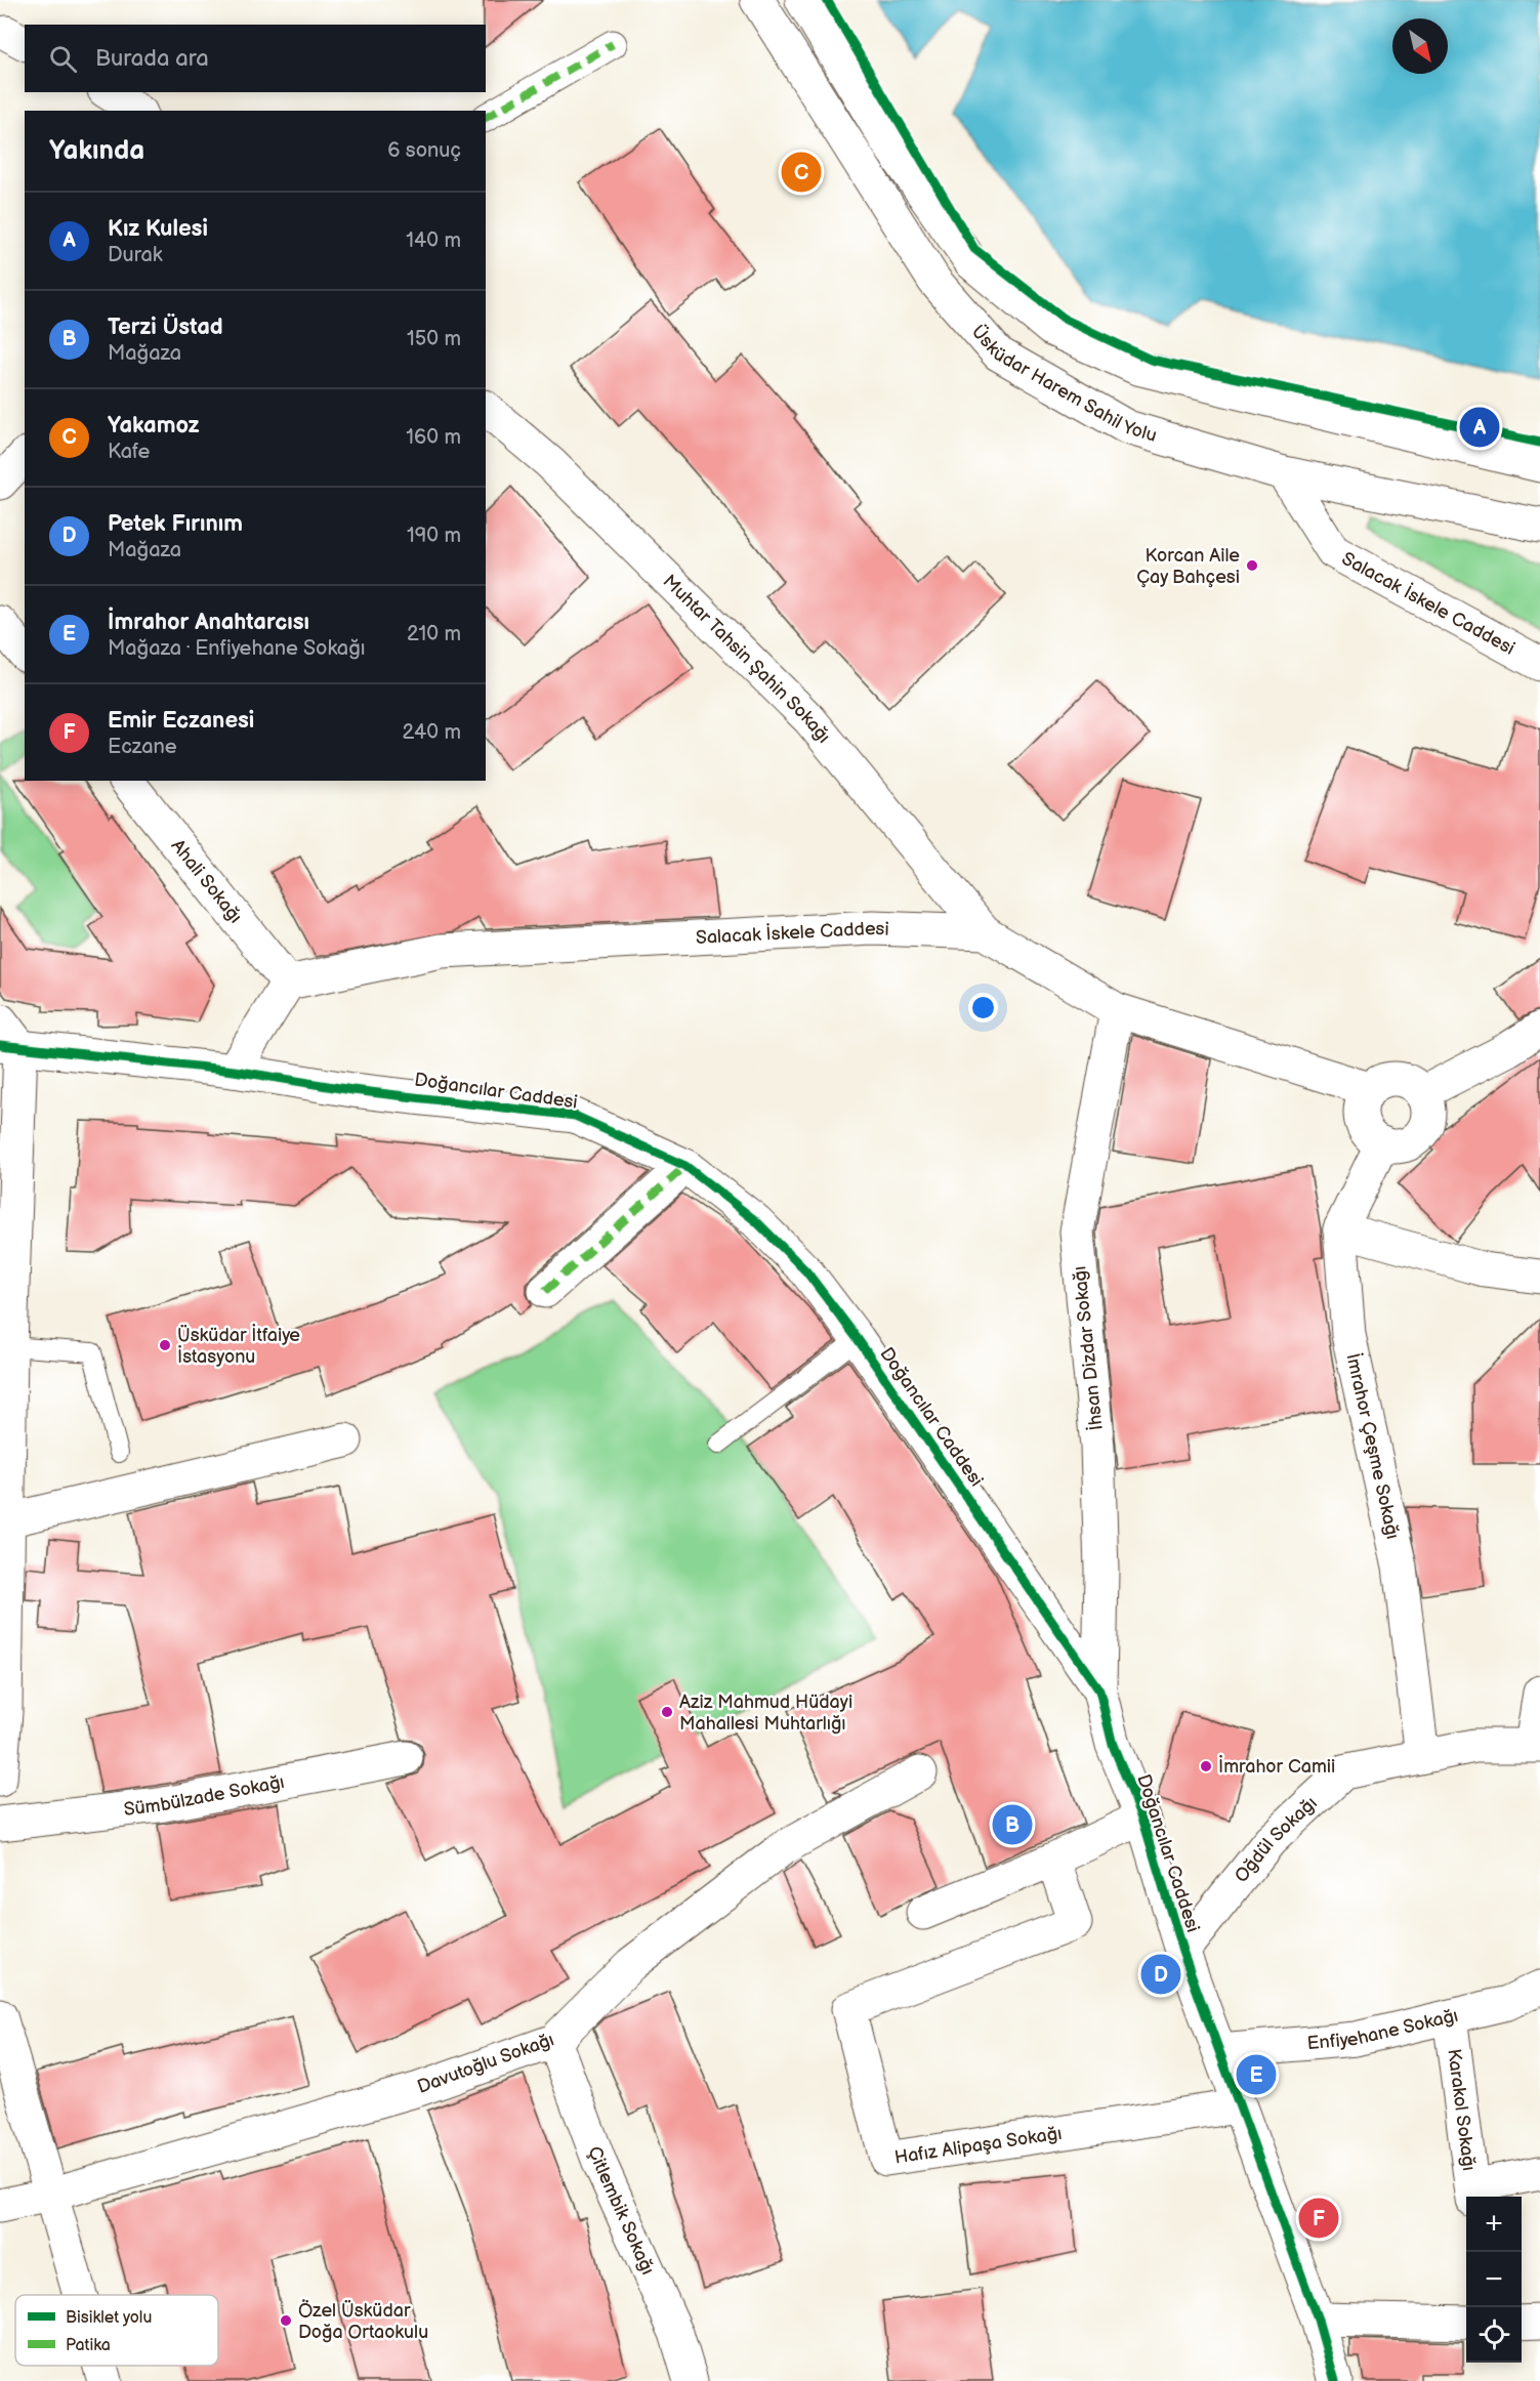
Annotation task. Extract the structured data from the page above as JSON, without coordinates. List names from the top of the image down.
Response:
{
  "streets": {
    "street": [
      "Üsküdar Harem Sahil Yolu",
      "Salacak İskele Caddesi",
      "Muhtar Tahsin Şahin Sokağı",
      "Ahali Sokağı",
      "Doğancılar Caddesi",
      "İhsan Dizdar Sokağı",
      "İmrahor Çeşme Sokağı",
      "Sümbülzade Sokağı",
      "Oğdül Sokağı",
      "Enfiyehane Sokağı",
      "Davutoğlu Sokağı",
      "Karakol Sokağı",
      "Hafız Alipaşa Sokağı",
      "Çitlembik Sokağı"
    ]
  },
  "crossings": [
    ["Üsküdar Harem Sahil Yolu", "Salacak İskele Caddesi"],
    ["Salacak İskele Caddesi", "Muhtar Tahsin Şahin Sokağı"],
    ["Salacak İskele Caddesi", "Ahali Sokağı"],
    ["Salacak İskele Caddesi", "İhsan Dizdar Sokağı"],
    ["Doğancılar Caddesi", "İhsan Dizdar Sokağı"],
    ["Doğancılar Caddesi", "Oğdül Sokağı"],
    ["Doğancılar Caddesi", "Enfiyehane Sokağı"],
    ["Doğancılar Caddesi", "Hafız Alipaşa Sokağı"],
    ["İmrahor Çeşme Sokağı", "Oğdül Sokağı"],
    ["Enfiyehane Sokağı", "Karakol Sokağı"],
    ["Davutoğlu Sokağı", "Çitlembik Sokağı"]
  ],
  "places": [
    "Korcan Aile Çay Bahçesi",
    "Üsküdar İtfaiye İstasyonu",
    "Aziz Mahmud Hüdayi Mahallesi Muhtarlığı",
    "İmrahor Camii",
    "Özel Üsküdar Doğa Ortaokulu"
  ],
  "legend": ["Bisiklet yolu", "Patika"],
  "north": "bottom right",
  "page": {
    "search": "Burada ara",
    "heading": ["Yakında", "6 sonuç"],
    "pins": [
      "C",
      "A",
      "B",
      "D",
      "E",
      "F"
    ],
    "list": [
      {
        "mark": "A",
        "name": "Kız Kulesi",
        "note": "Durak",
        "value": "140 m"
      },
      {
        "mark": "B",
        "name": "Terzi Üstad",
        "note": "Mağaza",
        "value": "150 m"
      },
      {
        "mark": "C",
        "name": "Yakamoz",
        "note": "Kafe",
        "value": "160 m"
      },
      {
        "mark": "D",
        "name": "Petek Fırınım",
        "note": "Mağaza",
        "value": "190 m"
      },
      {
        "mark": "E",
        "name": "İmrahor Anahtarcısı",
        "note": "Mağaza · Enfiyehane Sokağı",
        "value": "210 m"
      },
      {
        "mark": "F",
        "name": "Emir Eczanesi",
        "note": "Eczane",
        "value": "240 m"
      }
    ],
    "map_buttons": ["+", "−"]
  }
}
